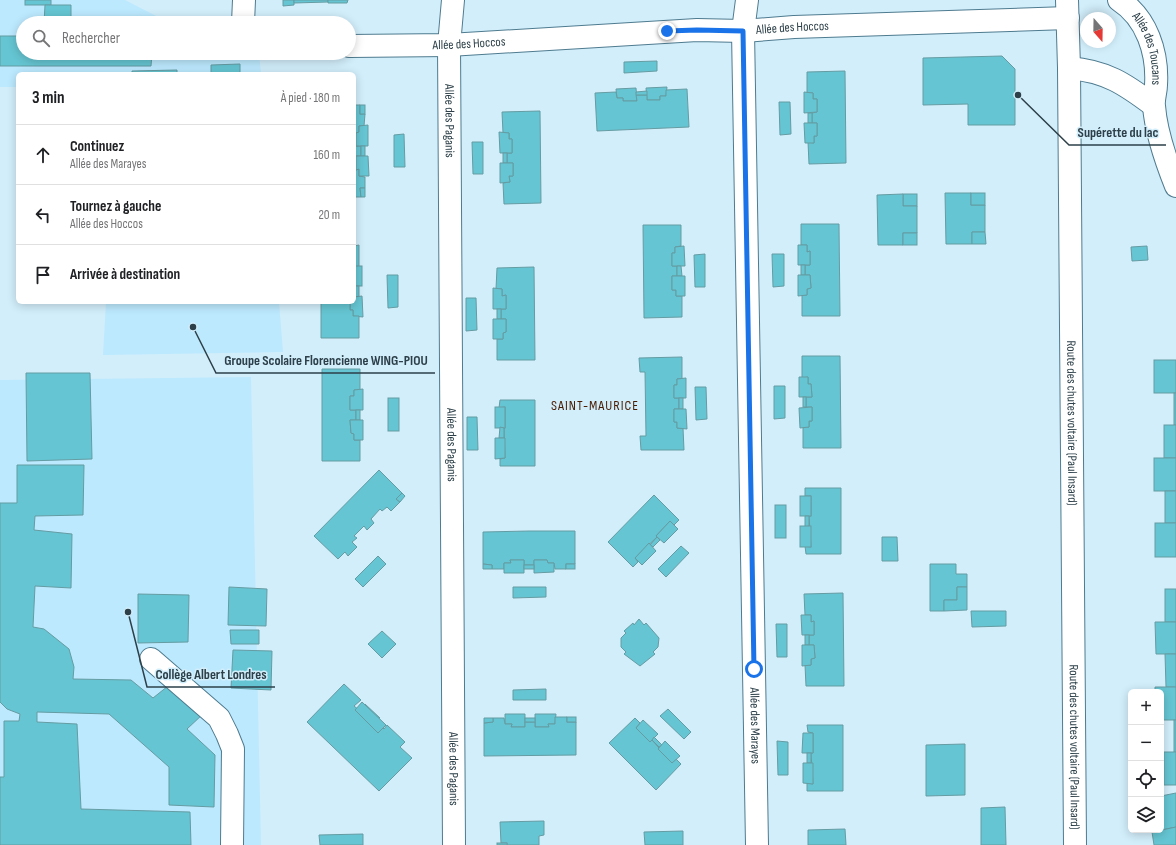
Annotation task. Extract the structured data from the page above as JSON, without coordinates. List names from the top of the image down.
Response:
{
  "streets": {
    "street": [
      "Allée des Hoccos",
      "Allée des Toucans",
      "Allée des Paganis",
      "Route des chutes voltaire (Paul Insard)",
      "Allée des Marayes"
    ]
  },
  "crossings": [
    ["Allée des Hoccos", "Allée des Paganis"],
    ["Allée des Hoccos", "Route des chutes voltaire (Paul Insard)"],
    ["Allée des Hoccos", "Allée des Marayes"],
    ["Allée des Toucans", "Route des chutes voltaire (Paul Insard)"]
  ],
  "districts": ["SAINT-MAURICE"],
  "places": ["Supérette du lac", "Groupe Scolaire Florencienne WING-PIOU", "Collège Albert Londres"],
  "north": "bottom",
  "page": {
    "search": "Rechercher",
    "heading": ["3 min", "À pied · 180 m"],
    "list": [
      ["Continuez", "Allée des Marayes", "160 m"],
      ["Tournez à gauche", "Allée des Hoccos", "20 m"],
      "Arrivée à destination"
    ],
    "map_buttons": ["+", "−"]
  }
}
